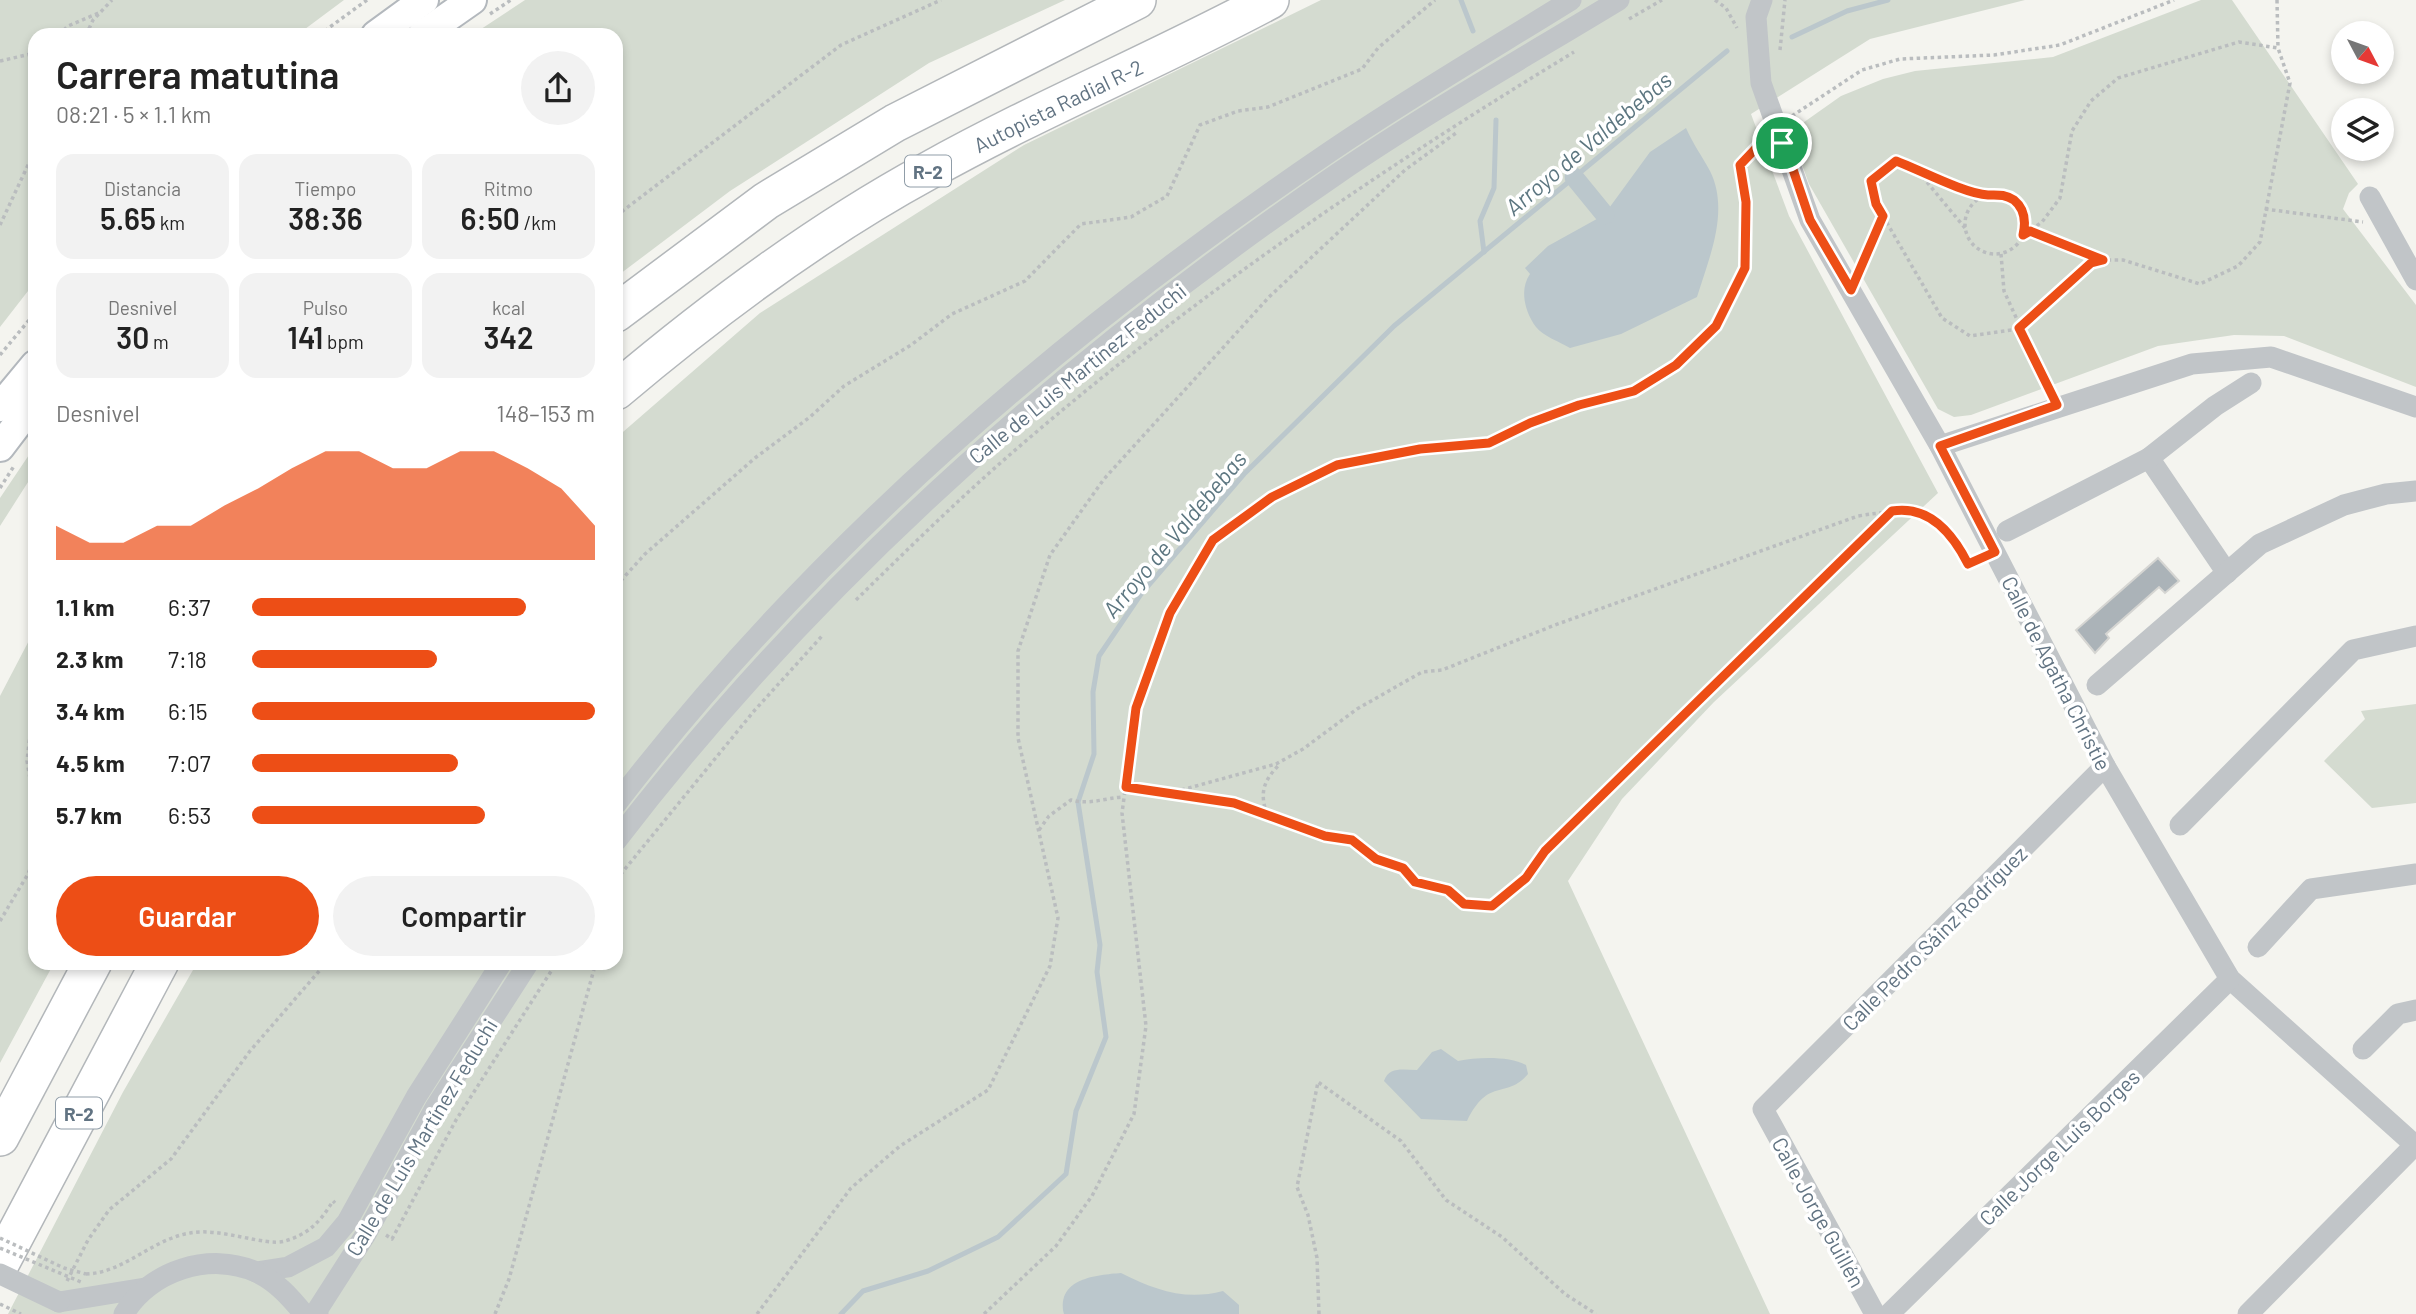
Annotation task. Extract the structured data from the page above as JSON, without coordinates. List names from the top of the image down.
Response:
{
  "streets": {
    "highway": ["Autopista Radial R-2", "R-2"],
    "street": [
      "Calle de Luis Martínez Feduchi",
      "Calle de Agatha Christie",
      "Calle Pedro Sáinz Rodríguez",
      "Calle Jorge Luis Borges",
      "Calle Jorge Guillén"
    ]
  },
  "crossings": [
    ["Calle de Agatha Christie", "Calle Pedro Sáinz Rodríguez"],
    ["Calle de Agatha Christie", "Calle Jorge Luis Borges"],
    ["Calle Pedro Sáinz Rodríguez", "Calle Jorge Guillén"]
  ],
  "water": ["Arroyo de Valdebebas"],
  "north": "bottom right",
  "page": {
    "heading": ["Carrera matutina", "08:21 · 5 × 1.1 km"],
    "stats": [
      ["Distancia", "5.65 km"],
      ["Tiempo", "38:36"],
      ["Ritmo", "6:50 /km"],
      ["Desnivel", "30 m"],
      ["Pulso", "141 bpm"],
      ["kcal", "342"]
    ],
    "chart": ["Desnivel", "148–153 m"],
    "list": [
      {
        "name": "1.1 km",
        "note": "6:37"
      },
      {
        "name": "2.3 km",
        "note": "7:18"
      },
      {
        "name": "3.4 km",
        "note": "6:15"
      },
      {
        "name": "4.5 km",
        "note": "7:07"
      },
      {
        "name": "5.7 km",
        "note": "6:53"
      }
    ],
    "buttons": ["Guardar", "Compartir"]
  }
}
